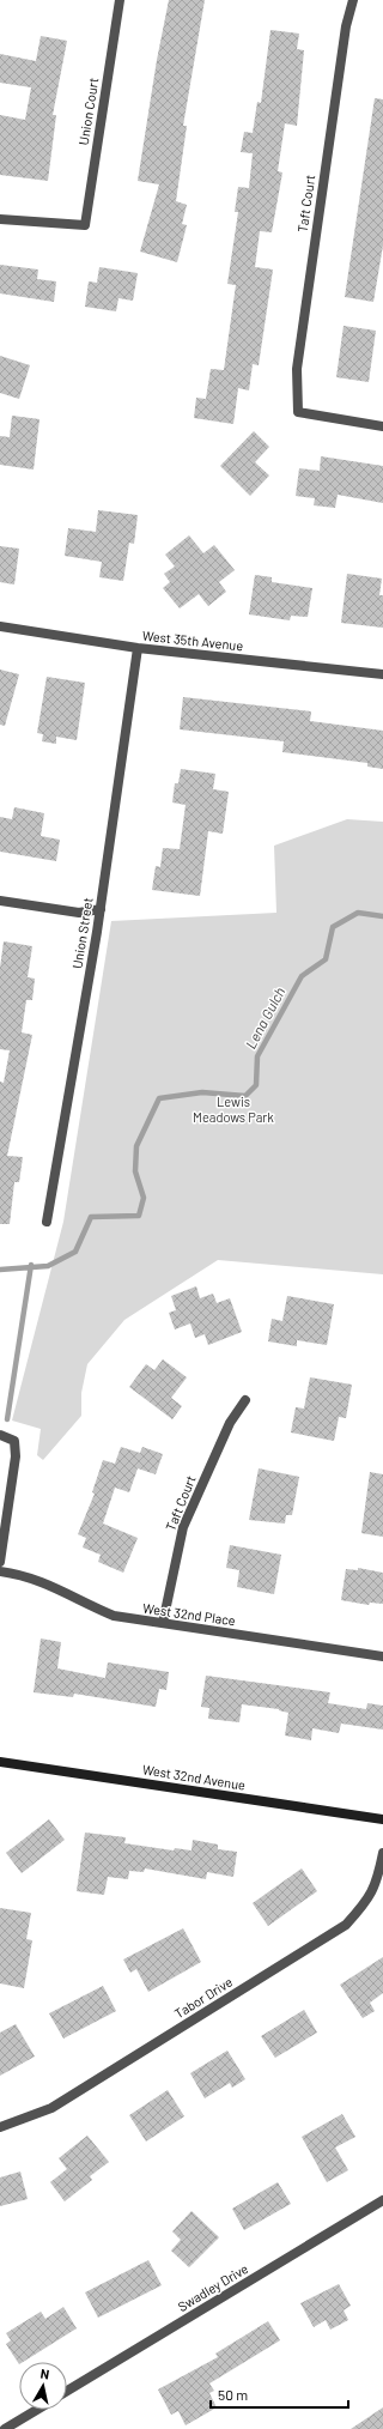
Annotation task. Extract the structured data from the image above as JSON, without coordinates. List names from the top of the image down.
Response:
{
  "streets": {
    "street": [
      "Union Court",
      "Taft Court",
      "West 35th Avenue",
      "Union Street",
      "West 32nd Place",
      "West 32nd Avenue",
      "Tabor Drive",
      "Swadley Drive"
    ]
  },
  "crossings": [
    ["Taft Court", "West 32nd Place"],
    ["West 35th Avenue", "Union Street"]
  ],
  "water": ["Lena Gulch"],
  "parks": ["Lewis Meadows Park"],
  "scale_bar": "50 m",
  "north": "top"
}
